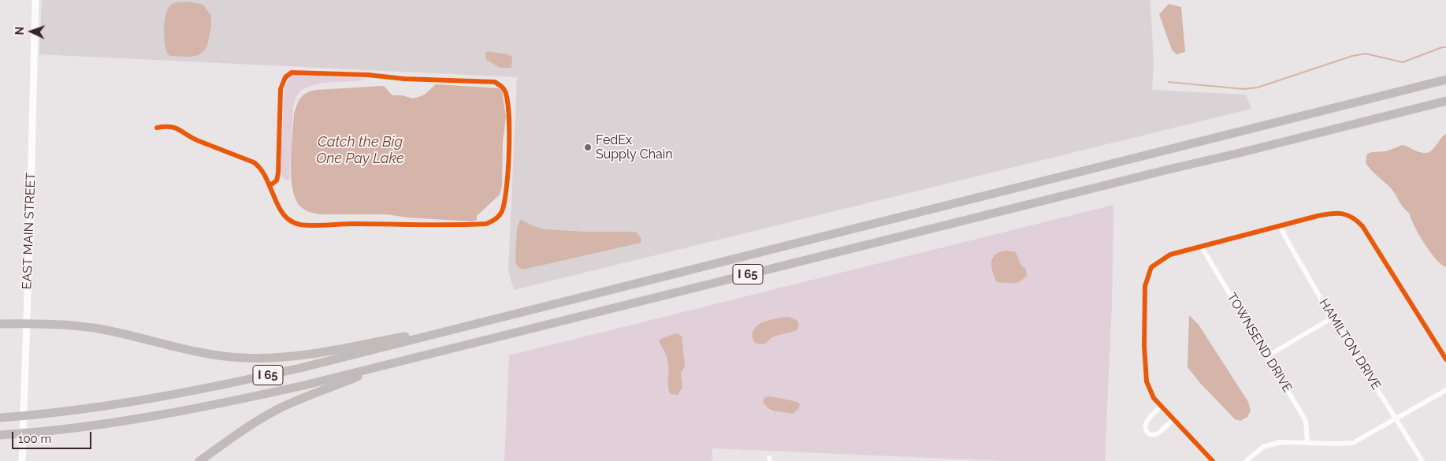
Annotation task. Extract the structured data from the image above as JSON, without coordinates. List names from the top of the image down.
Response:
{
  "streets": {
    "highway": ["I 65"],
    "main road": ["EAST MAIN STREET"],
    "street": ["TOWNSEND DRIVE", "HAMILTON DRIVE"]
  },
  "water": ["Catch the Big One Pay Lake"],
  "places": ["FedEx Supply Chain"],
  "scale_bar": "100 m",
  "north": "left"
}
